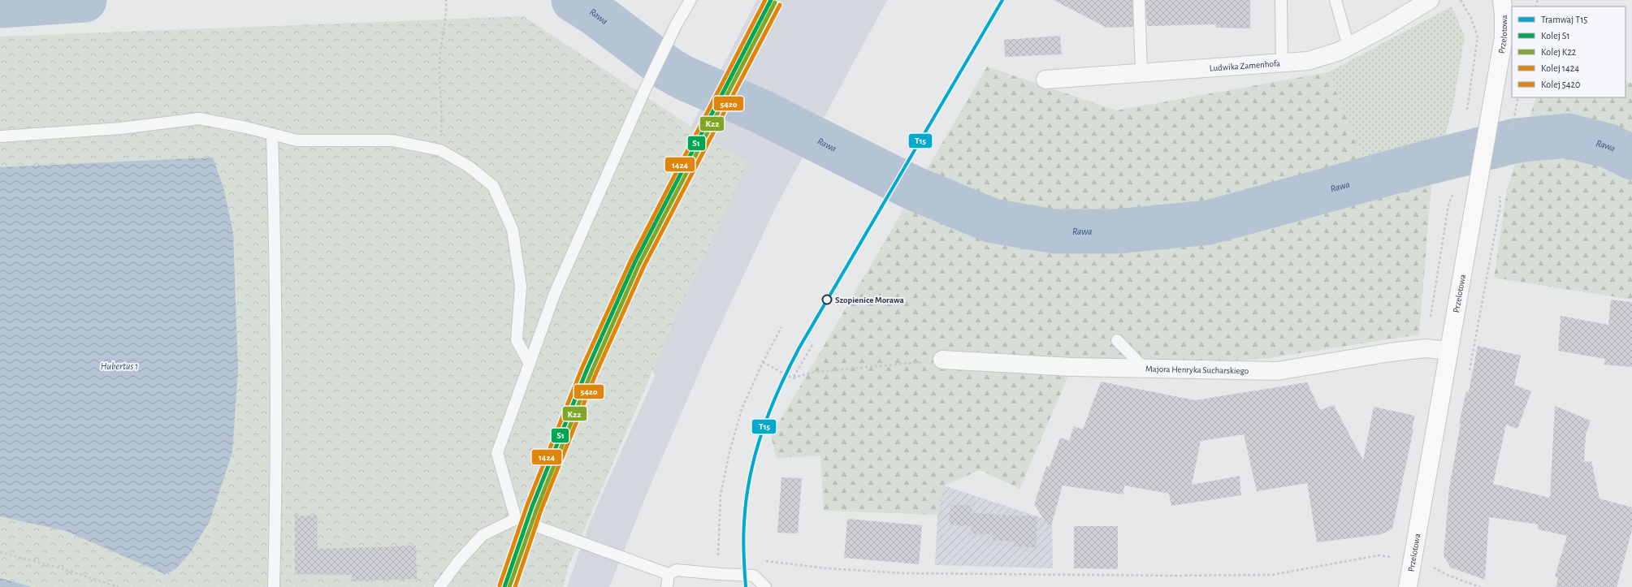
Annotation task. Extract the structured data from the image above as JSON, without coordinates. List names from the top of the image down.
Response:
{
  "streets": {
    "street": ["Przelotowa", "Ludwika Zamenhofa", "Majora Henryka Sucharskiego"]
  },
  "crossings": [
    ["Przelotowa", "Majora Henryka Sucharskiego"]
  ],
  "water": ["Rawa", "Hubertus 1"],
  "places": ["Szopienice Morawa"],
  "lines": [
    "tram line T15",
    "rail line S1",
    "rail line 1424",
    "rail line K22",
    "rail line 5420"
  ],
  "legend": [
    "Tramwaj T15",
    "Kolej S1",
    "Kolej K22",
    "Kolej 1424",
    "Kolej 5420"
  ]
}
